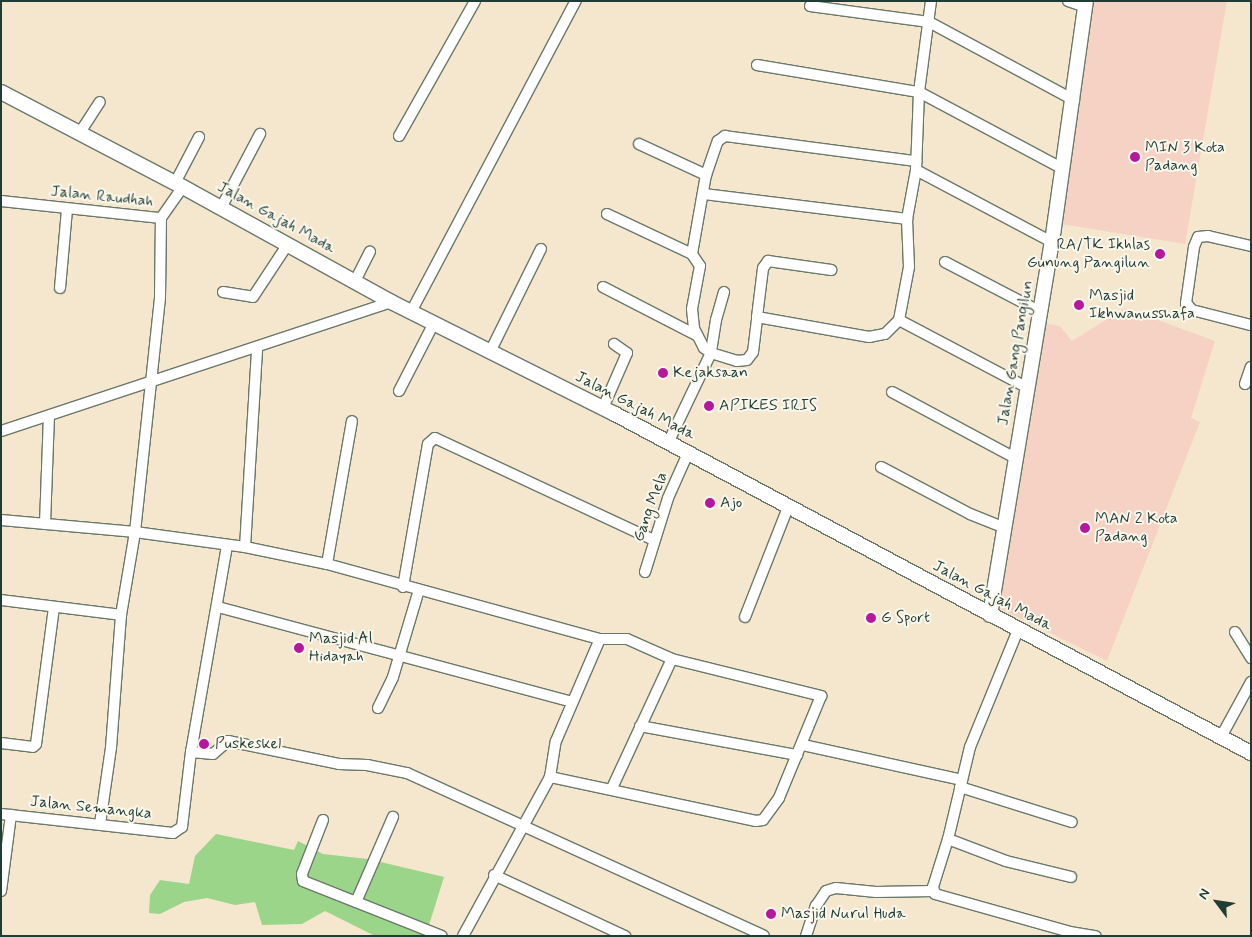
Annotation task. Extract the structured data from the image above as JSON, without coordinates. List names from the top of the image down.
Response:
{
  "streets": {
    "main road": ["Jalan Gajah Mada", "Jalan Gang Pangilun"],
    "street": ["Jalan Raudhah", "Gang Mela", "Jalan Semangka"]
  },
  "crossings": [
    ["Jalan Raudhah", "Jalan Gajah Mada"],
    ["Jalan Gajah Mada", "Jalan Gang Pangilun"],
    ["Jalan Gajah Mada", "Gang Mela"]
  ],
  "places": [
    "MIN 3 Kota Padang",
    "RA/TK Ikhlas Gunung Pangilun",
    "Masjid Ikhwanusshafa",
    "Kejaksaan",
    "APIKES IRIS",
    "Ajo",
    "MAN 2 Kota Padang",
    "G Sport",
    "Masjid Al Hidayah",
    "Puskeskel",
    "Masjid Nurul Huda"
  ],
  "north": "top left"
}
